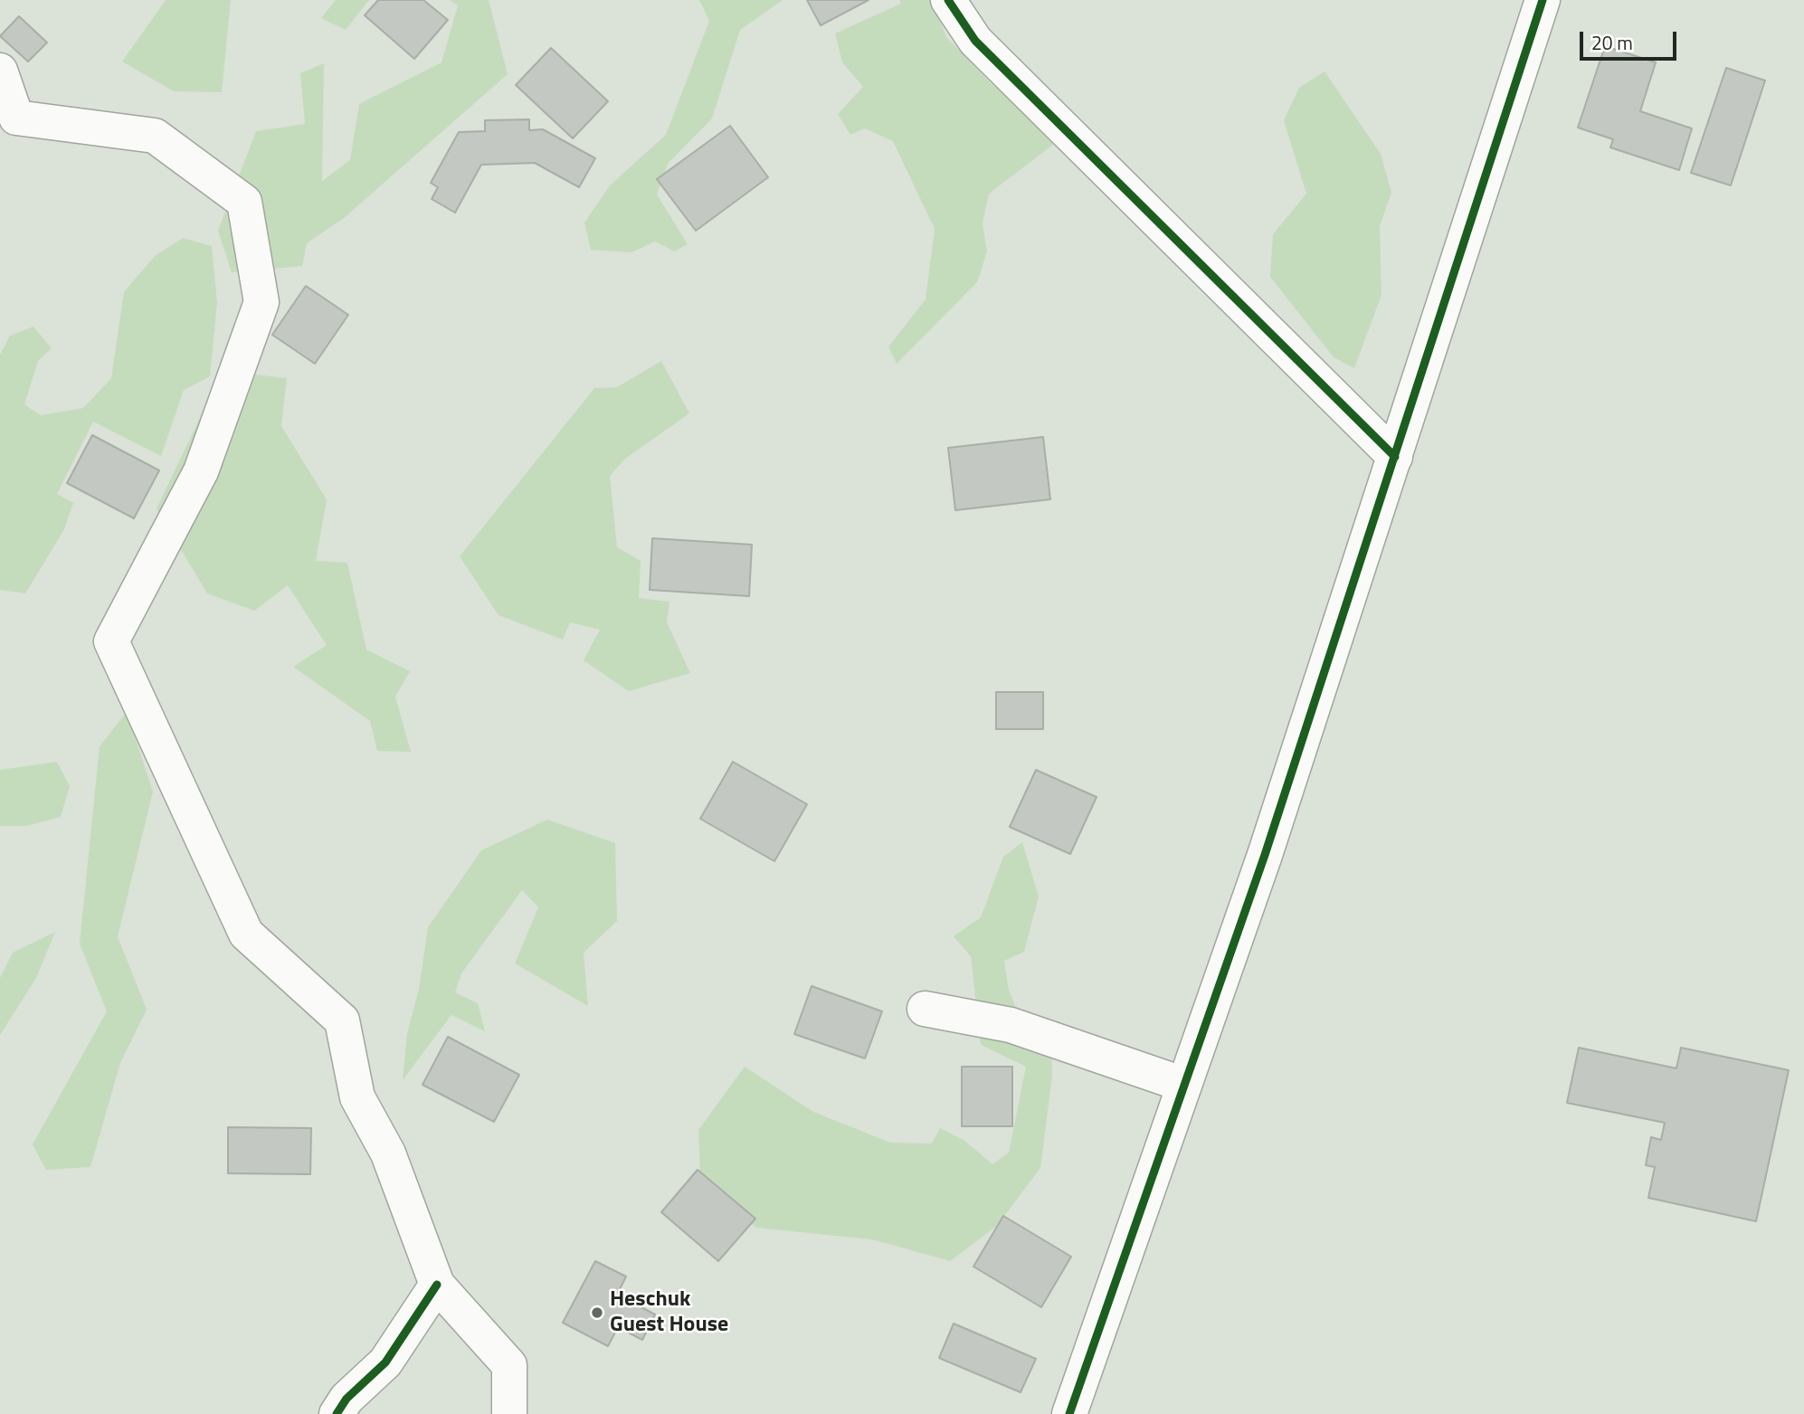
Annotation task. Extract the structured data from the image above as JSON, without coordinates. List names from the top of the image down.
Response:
{
  "places": ["Heschuk Guest House"],
  "scale_bar": "20 m"
}
